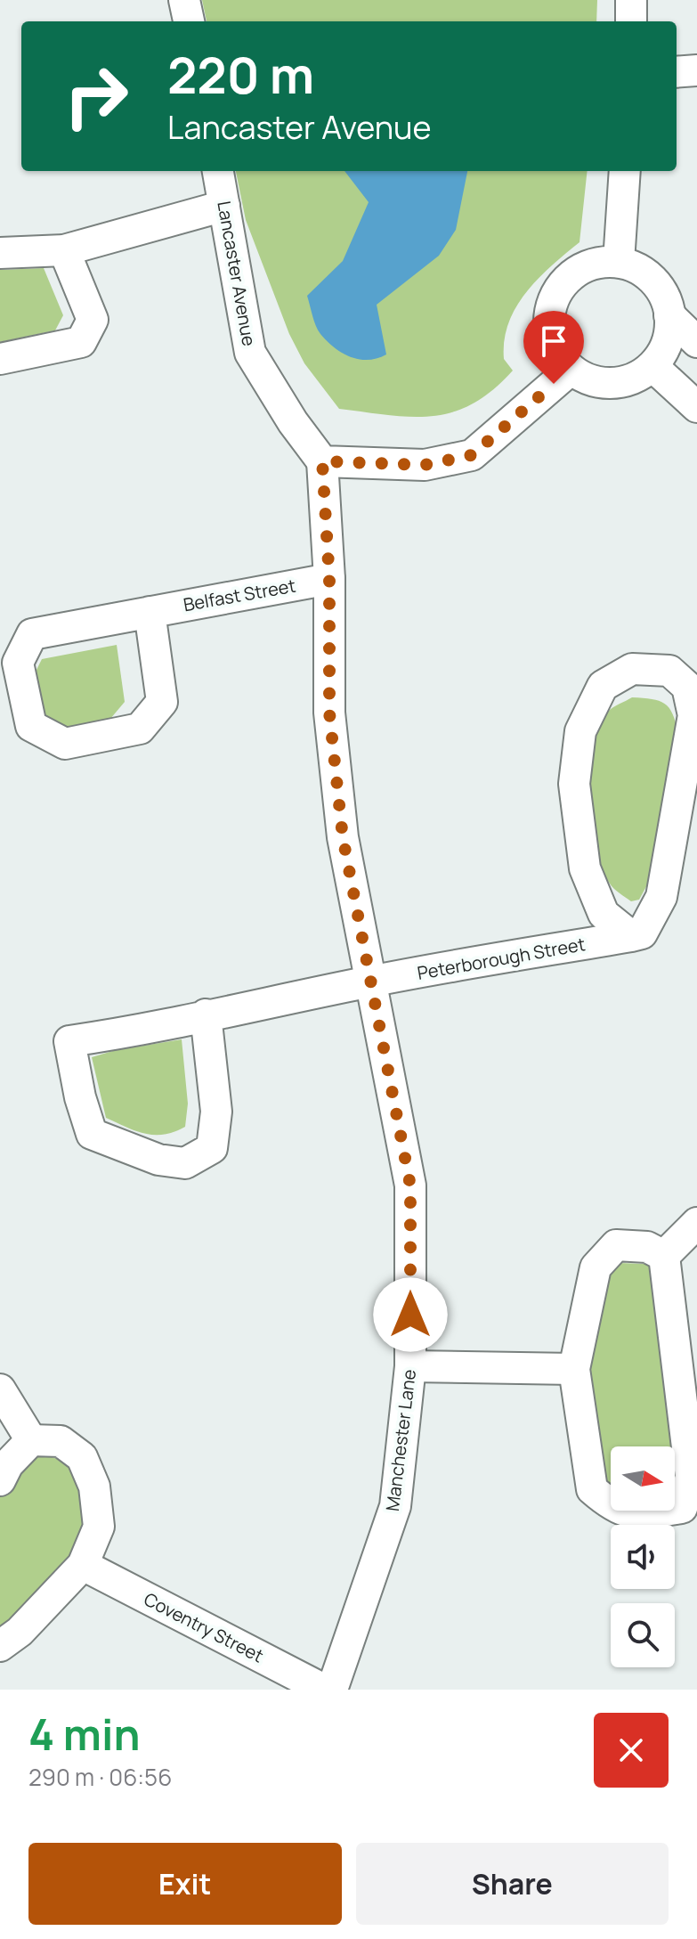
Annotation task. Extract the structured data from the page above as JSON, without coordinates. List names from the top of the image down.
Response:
{
  "streets": {
    "street": [
      "Lancaster Avenue",
      "Belfast Street",
      "Peterborough Street",
      "Manchester Lane",
      "Coventry Street"
    ]
  },
  "crossings": [
    ["Lancaster Avenue", "Manchester Lane"],
    ["Belfast Street", "Manchester Lane"],
    ["Peterborough Street", "Manchester Lane"]
  ],
  "north": "right",
  "page": {
    "turn": ["220 m", "Lancaster Avenue"],
    "heading": ["4 min", "290 m · 06:56"],
    "buttons": ["Exit", "Share"]
  }
}
